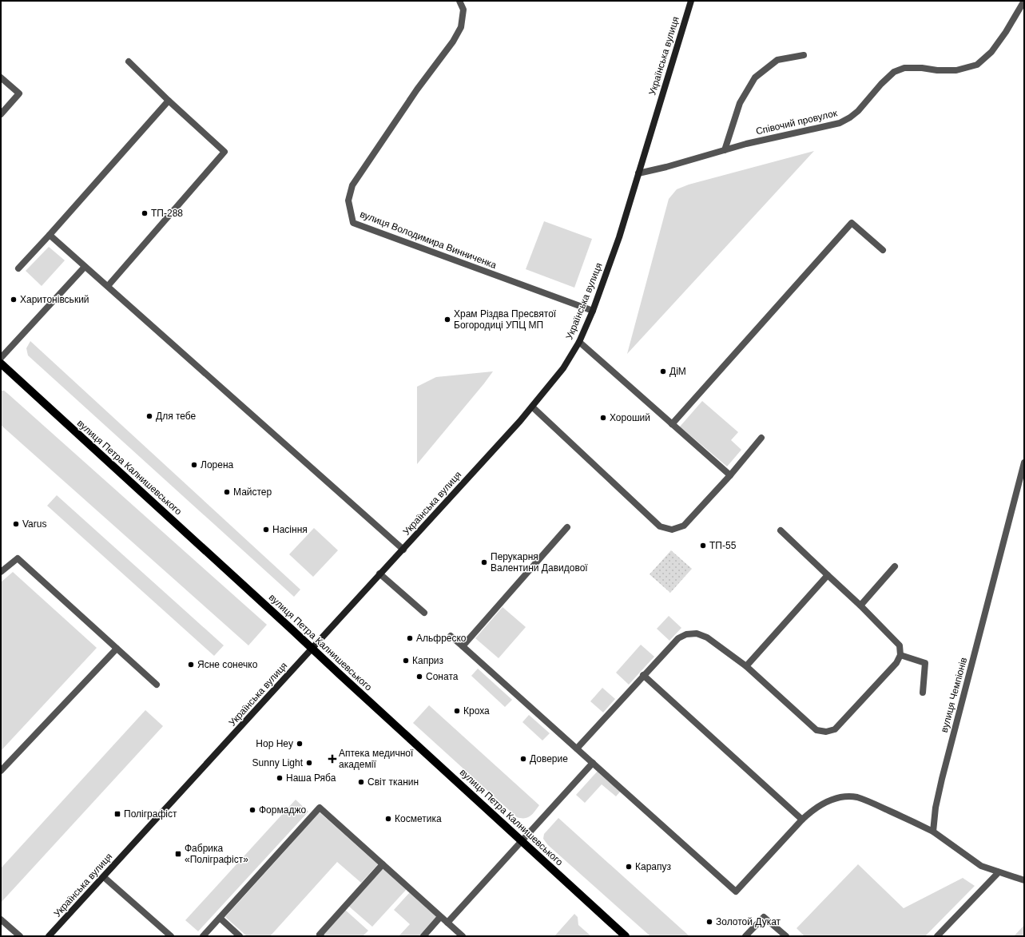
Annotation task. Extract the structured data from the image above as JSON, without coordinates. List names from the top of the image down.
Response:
{
  "streets": {
    "main road": ["Українська вулиця", "вулиця Петра Калнишевського"],
    "street": ["Співочий провулок", "вулиця Володимира Винниченка", "вулиця Чемпіонів"]
  },
  "crossings": [
    ["Українська вулиця", "Співочий провулок"],
    ["Українська вулиця", "вулиця Володимира Винниченка"],
    ["Українська вулиця", "вулиця Петра Калнишевського"]
  ],
  "places": {
    "other": [
      "ТП-288",
      "Харитонівський",
      "Храм Різдва Пресвятої Богородиці УПЦ МП",
      "ДіМ",
      "Для тебе",
      "Хороший",
      "Лорена",
      "Майстер",
      "Varus",
      "Насіння",
      "ТП-55",
      "Перукарня Валентини Давидової",
      "Альфреско",
      "Каприз",
      "Ясне сонечко",
      "Соната",
      "Кроха",
      "Hop Hey",
      "Доверие",
      "Sunny Light",
      "Наша Ряба",
      "Світ тканин",
      "Формаджо",
      "Косметика",
      "Карапуз",
      "Золотой Дукат"
    ],
    "health": ["Аптека медичної академії"],
    "transit": ["Поліграфіст", "Фабрика «Поліграфіст»"]
  }
}
